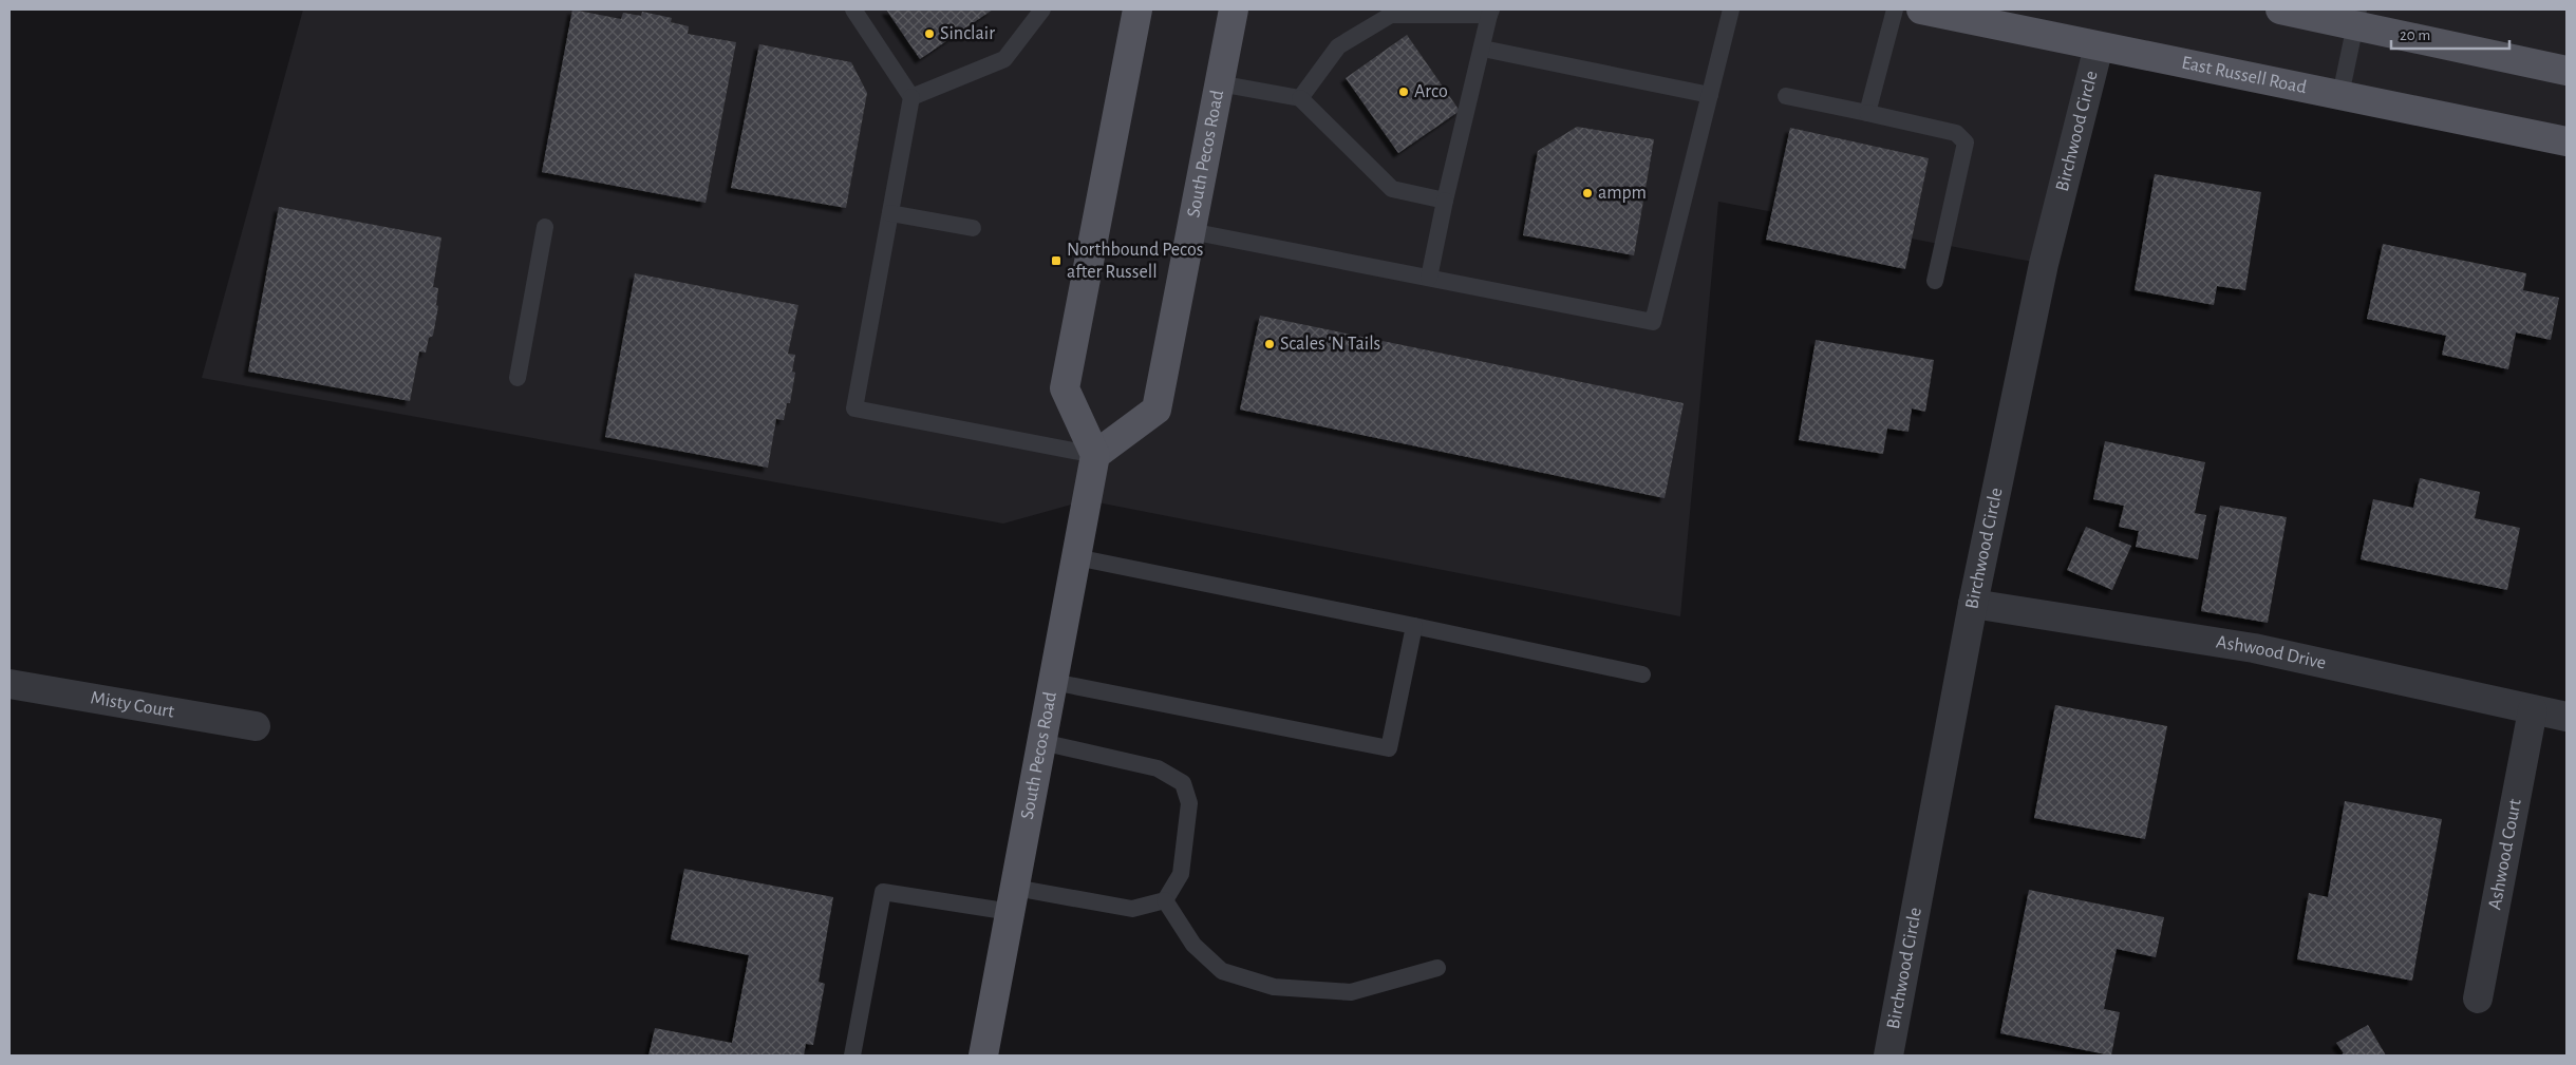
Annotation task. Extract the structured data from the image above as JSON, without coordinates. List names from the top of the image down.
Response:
{
  "streets": {
    "main road": ["East Russell Road", "South Pecos Road"],
    "street": [
      "Birchwood Circle",
      "Ashwood Drive",
      "Misty Court",
      "Ashwood Court"
    ]
  },
  "crossings": [
    ["East Russell Road", "Birchwood Circle"],
    ["Birchwood Circle", "Ashwood Drive"],
    ["Ashwood Drive", "Ashwood Court"]
  ],
  "places": {
    "other": [
      "Sinclair",
      "Arco",
      "ampm",
      "Scales 'N Tails"
    ],
    "transit": ["Northbound Pecos after Russell"]
  },
  "scale_bar": "20 m"
}
